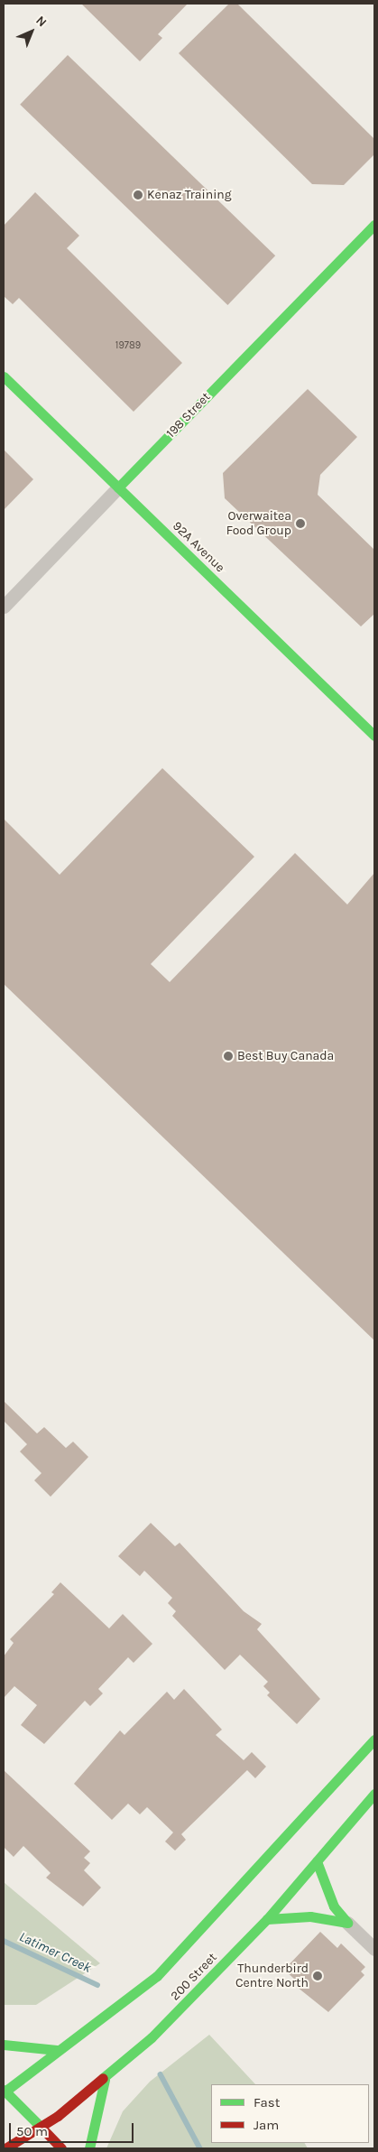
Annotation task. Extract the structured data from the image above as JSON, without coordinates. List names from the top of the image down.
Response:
{
  "streets": {
    "main road": ["198 Street", "92A Avenue", "200 Street"]
  },
  "crossings": [
    ["198 Street", "92A Avenue"]
  ],
  "water": ["Latimer Creek"],
  "places": [
    "Kenaz Training",
    "Overwaitea Food Group",
    "Best Buy Canada",
    "Thunderbird Centre North"
  ],
  "house_numbers": ["19789"],
  "legend": ["Fast", "Jam"],
  "scale_bar": "50 m",
  "north": "top right"
}
